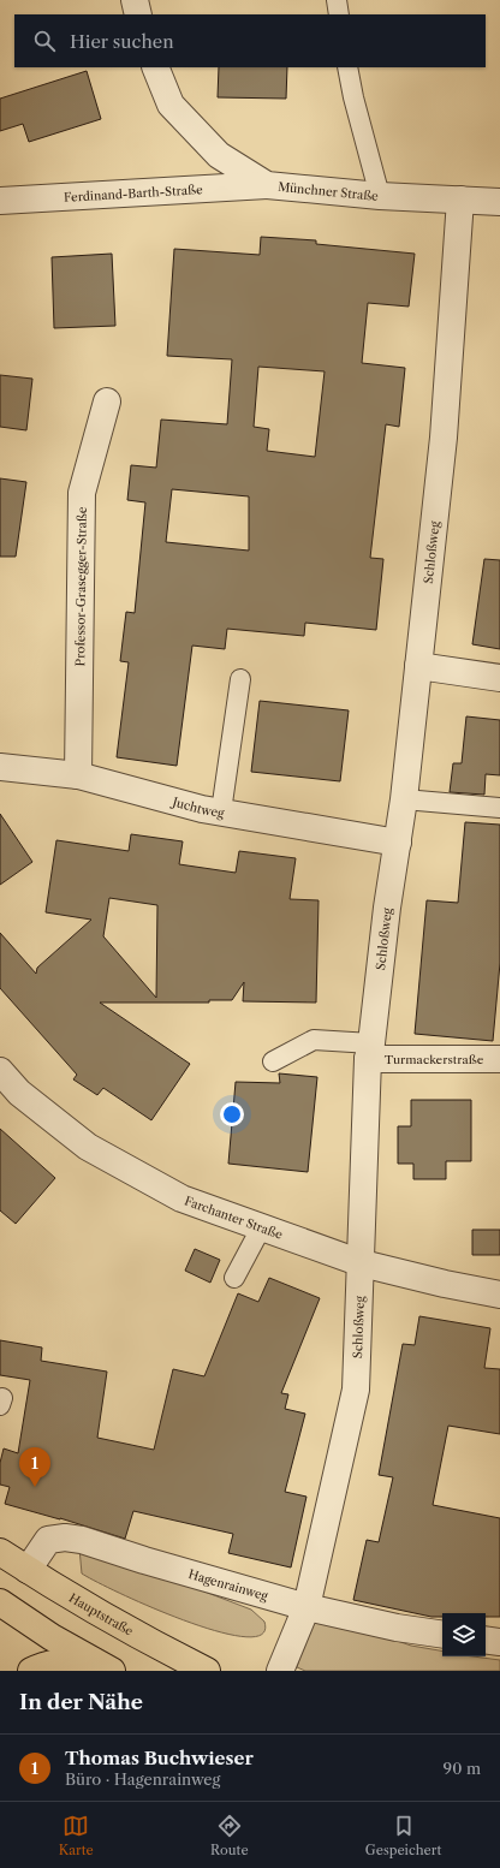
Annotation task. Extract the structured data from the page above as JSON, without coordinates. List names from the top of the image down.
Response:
{
  "streets": {
    "main road": ["Hauptstraße"],
    "street": [
      "Münchner Straße",
      "Ferdinand-Barth-Straße",
      "Schloßweg",
      "Professor-Grasegger-Straße",
      "Juchtweg",
      "Turmackerstraße",
      "Farchanter Straße",
      "Hagenrainweg"
    ]
  },
  "crossings": [
    ["Münchner Straße", "Ferdinand-Barth-Straße"],
    ["Münchner Straße", "Schloßweg"],
    ["Schloßweg", "Juchtweg"],
    ["Schloßweg", "Turmackerstraße"],
    ["Schloßweg", "Farchanter Straße"],
    ["Schloßweg", "Hagenrainweg"],
    ["Professor-Grasegger-Straße", "Juchtweg"],
    ["Hagenrainweg", "Hauptstraße"]
  ],
  "page": {
    "search": "Hier suchen",
    "pins": "1",
    "heading": "In der Nähe",
    "list": [
      {
        "mark": "1",
        "name": "Thomas Buchwieser",
        "note": "Büro · Hagenrainweg",
        "value": "90 m"
      }
    ],
    "nav": ["Karte", "Route", "Gespeichert"]
  }
}
